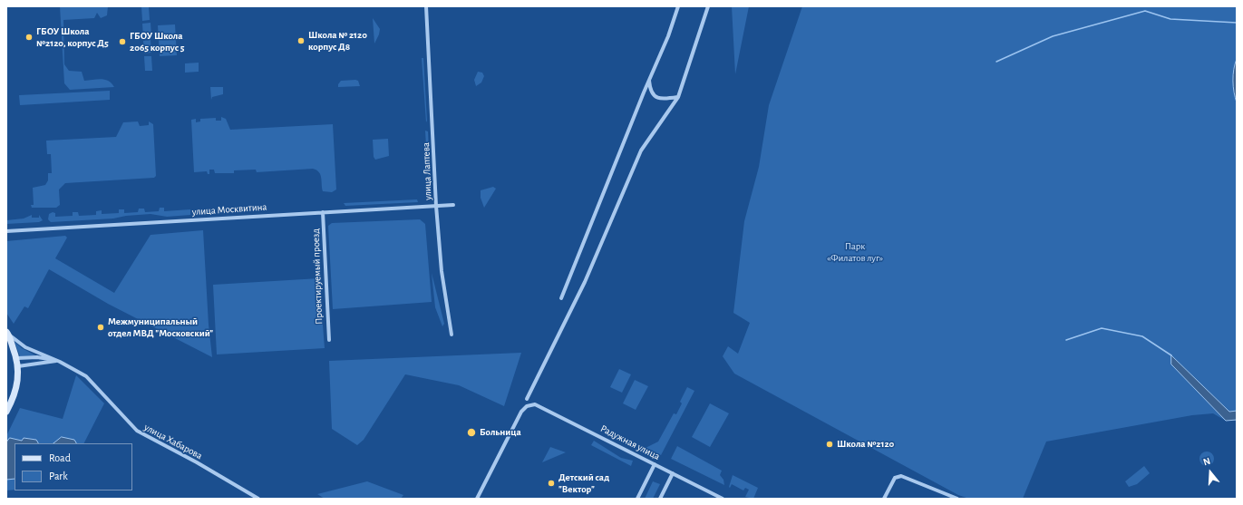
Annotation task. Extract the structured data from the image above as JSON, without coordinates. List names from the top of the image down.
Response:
{
  "streets": {
    "street": [
      "улица Лаптева",
      "улица Москвитина",
      "Проектируемый проезд",
      "улица Хабарова",
      "Радужная улица"
    ]
  },
  "crossings": [
    ["улица Лаптева", "улица Москвитина"],
    ["улица Москвитина", "Проектируемый проезд"]
  ],
  "parks": ["Парк «Филатов луг»"],
  "places": [
    "ГБОУ Школа №2120, корпус Д5",
    "Школа № 2120 корпус Д8",
    "ГБОУ Школа 2065 корпус 5",
    "Межмуниципальный отдел МВД \"Московский\"",
    "Больница",
    "Школа №2120",
    "Детский сад \"Вектор\""
  ],
  "legend": ["Road", "Park"],
  "north": "top"
}
